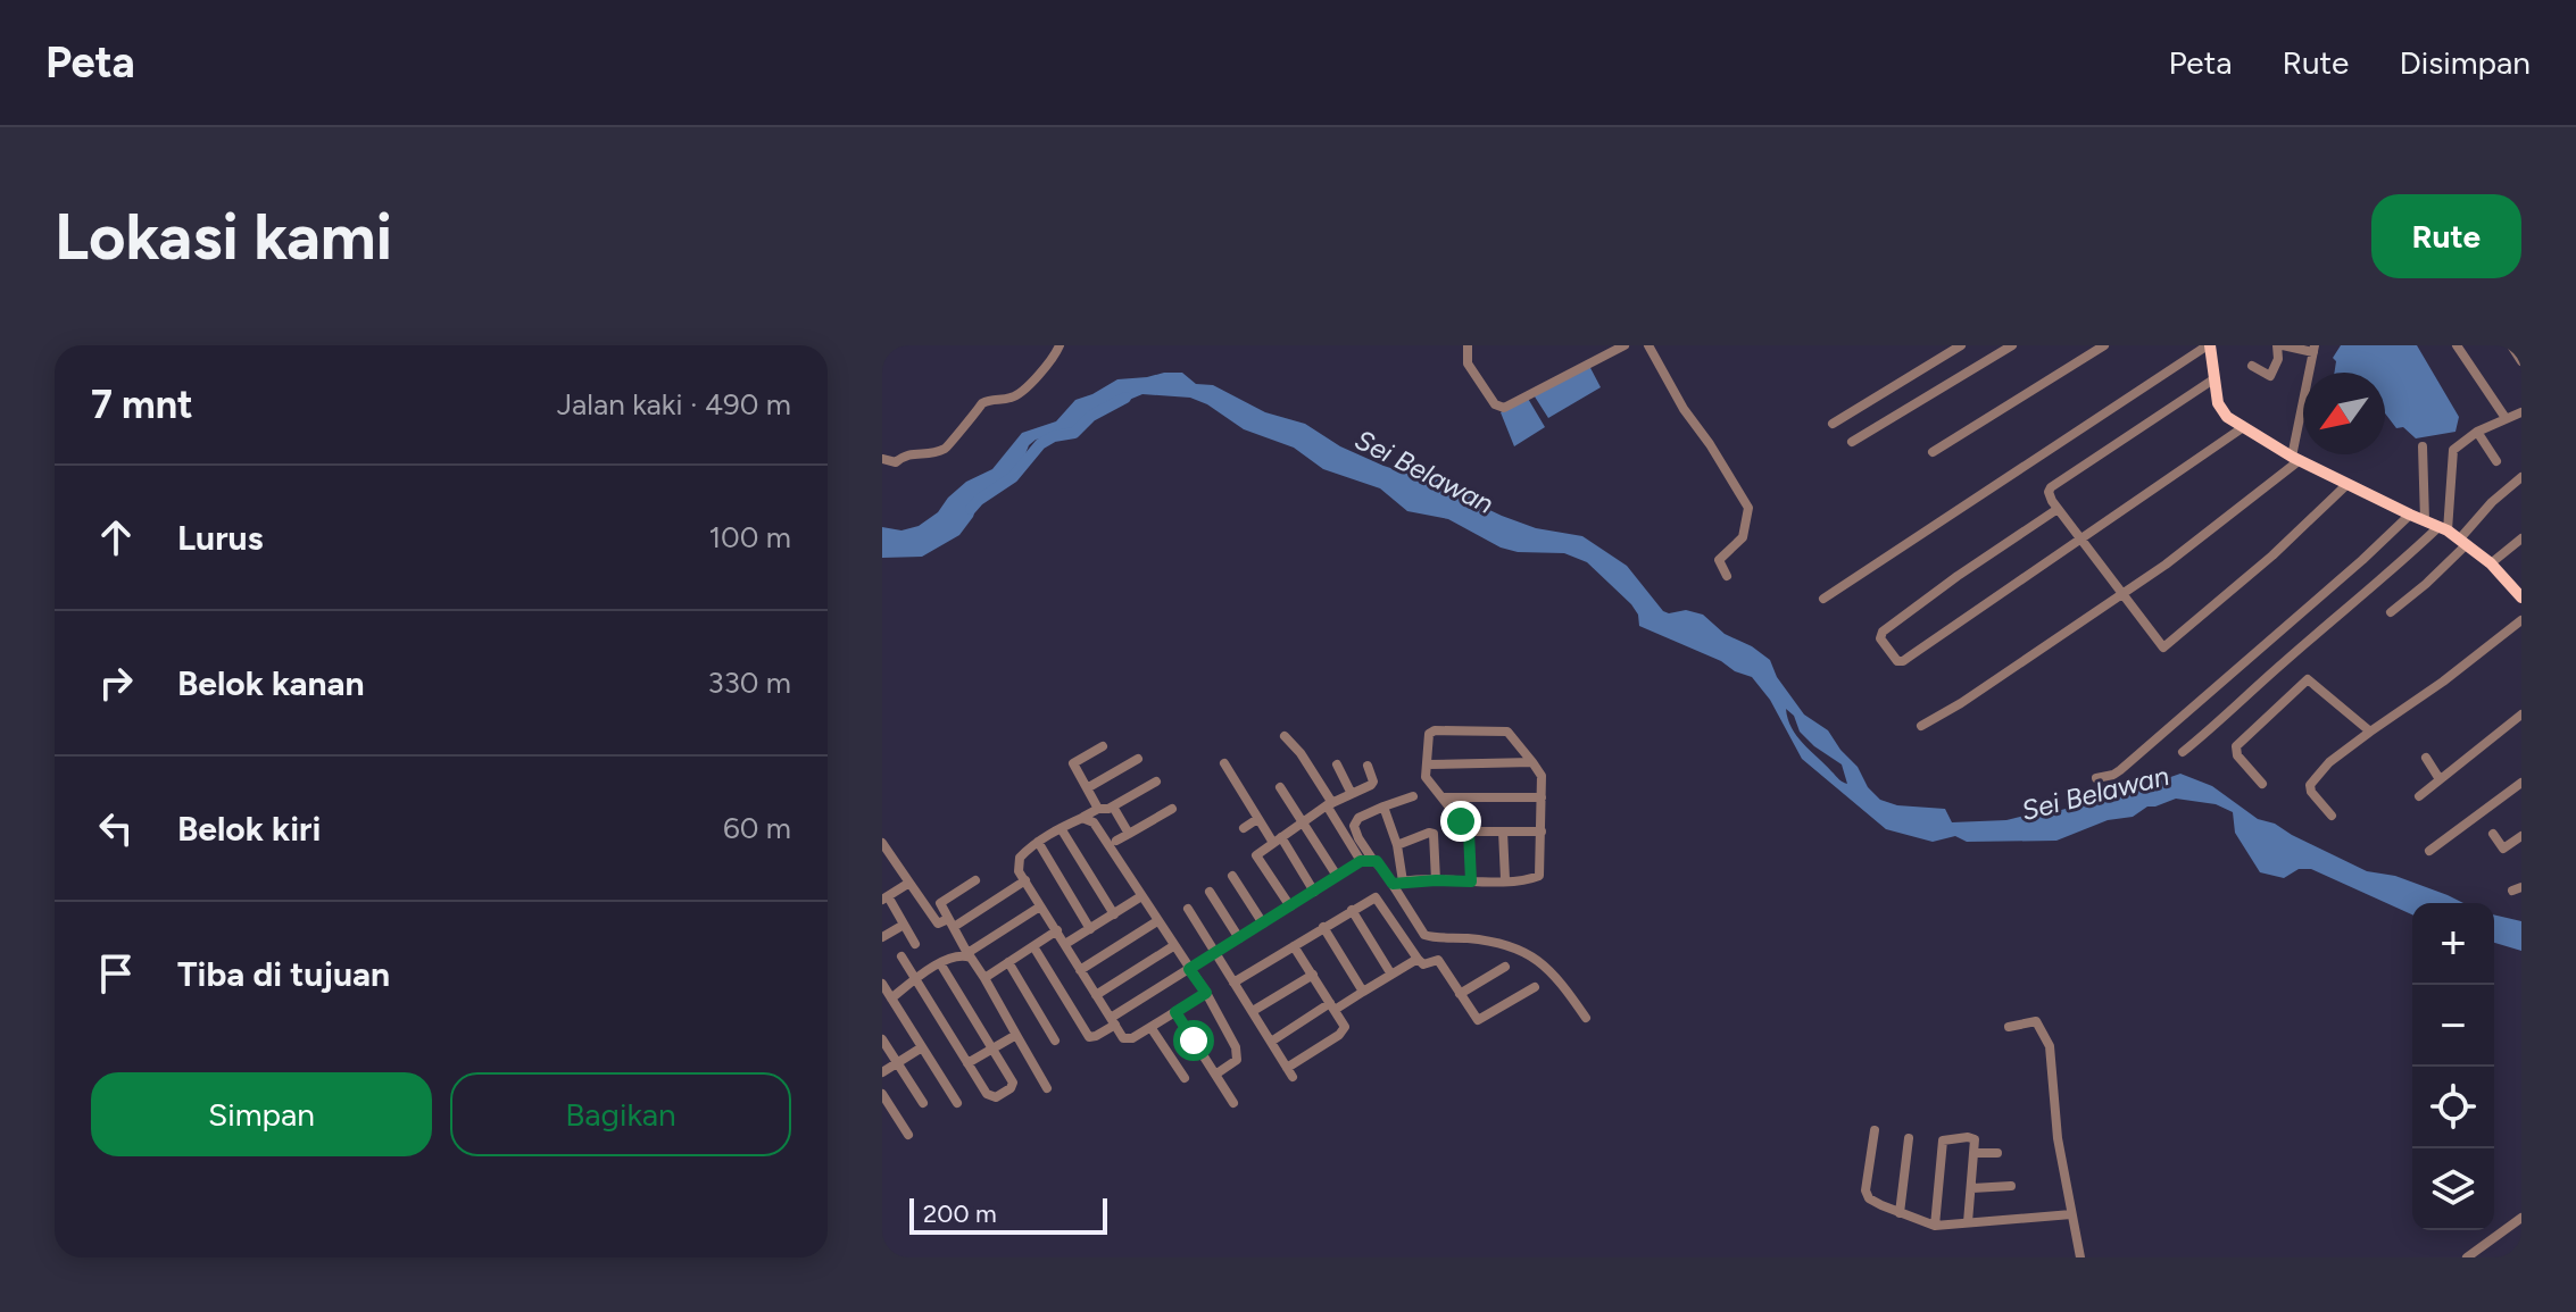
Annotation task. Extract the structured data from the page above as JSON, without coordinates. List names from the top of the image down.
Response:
{
  "water": ["Sei Belawan"],
  "scale_bar": "200 m",
  "north": "bottom left",
  "page": {
    "header": "Peta",
    "nav": ["Peta", "Rute", "Disimpan"],
    "buttons": [
      "Rute",
      ["Simpan", "Bagikan"]
    ],
    "title": "Lokasi kami",
    "heading": ["7 mnt", "Jalan kaki · 490 m"],
    "list": [
      ["Lurus", "100 m"],
      ["Belok kanan", "330 m"],
      ["Belok kiri", "60 m"],
      "Tiba di tujuan"
    ],
    "map_buttons": ["+", "−"],
    "scale": "200 m"
  }
}
